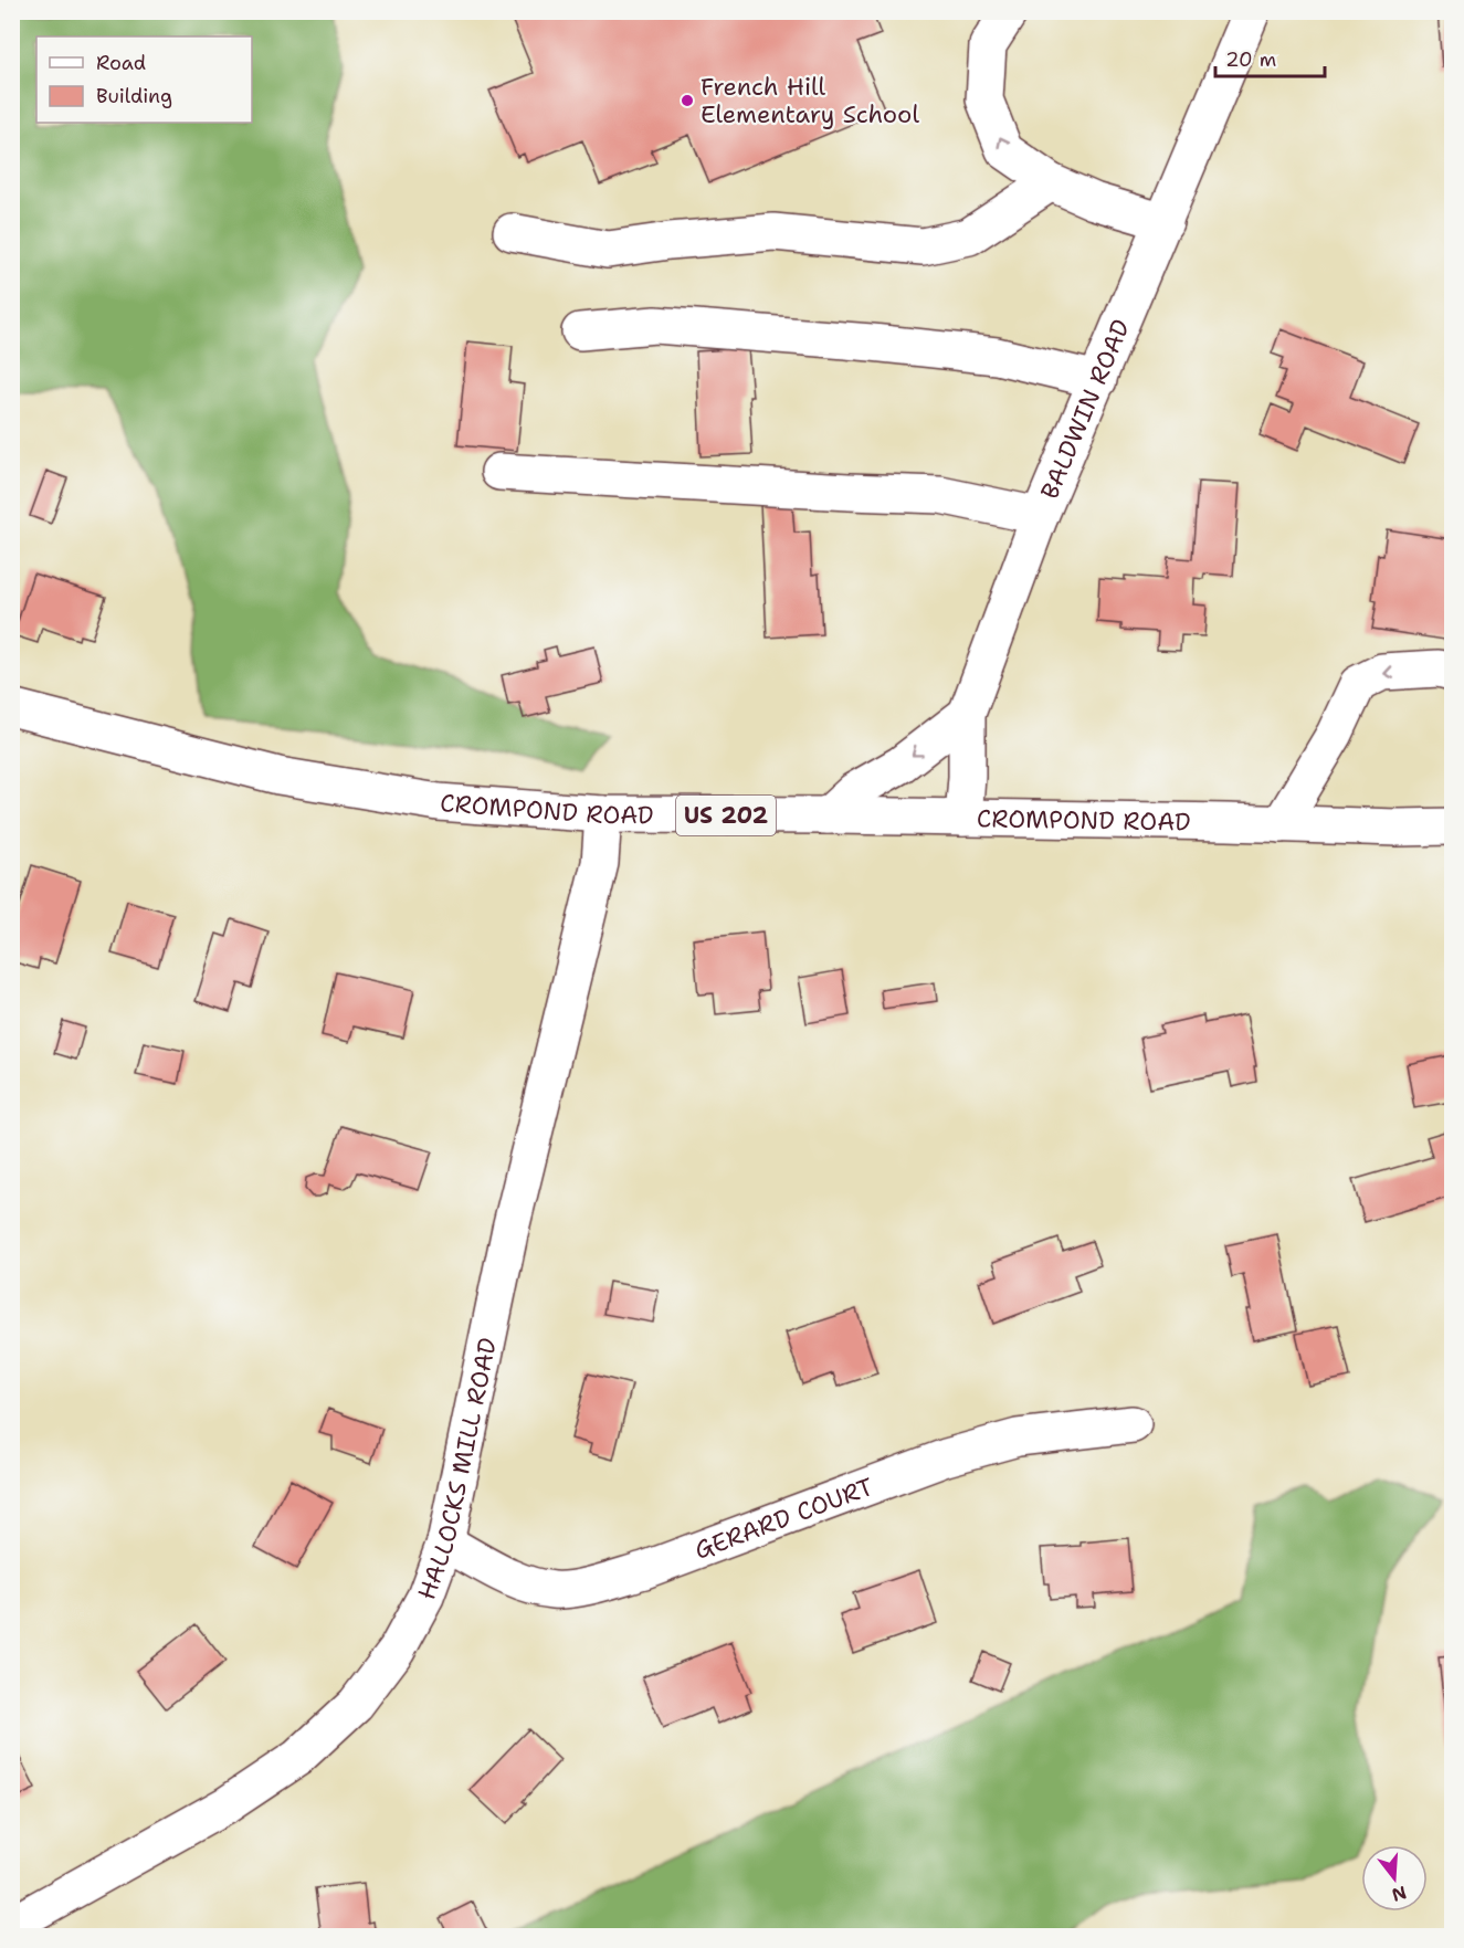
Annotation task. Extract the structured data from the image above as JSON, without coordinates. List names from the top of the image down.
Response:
{
  "streets": {
    "main road": [
      "BALDWIN ROAD",
      "CROMPOND ROAD",
      "US 202",
      "HALLOCKS MILL ROAD",
      "GERARD COURT"
    ]
  },
  "crossings": [
    ["BALDWIN ROAD", "CROMPOND ROAD"],
    ["CROMPOND ROAD", "HALLOCKS MILL ROAD"],
    ["HALLOCKS MILL ROAD", "GERARD COURT"]
  ],
  "places": ["French Hill Elementary School"],
  "legend": ["Road", "Building"],
  "scale_bar": "20 m",
  "north": "bottom"
}
